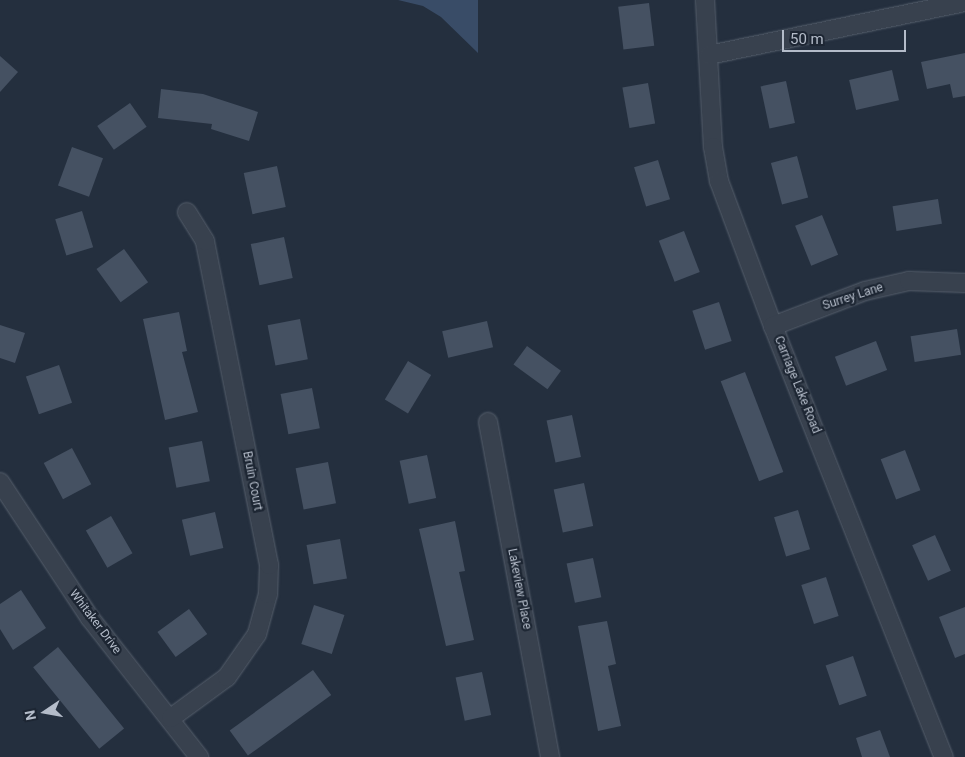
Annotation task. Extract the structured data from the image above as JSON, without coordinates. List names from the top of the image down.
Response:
{
  "streets": {
    "street": [
      "Surrey Lane",
      "Carriage Lake Road",
      "Bruin Court",
      "Lakeview Place",
      "Whitaker Drive"
    ]
  },
  "crossings": [
    ["Surrey Lane", "Carriage Lake Road"],
    ["Bruin Court", "Whitaker Drive"]
  ],
  "scale_bar": "50 m",
  "north": "left"
}
